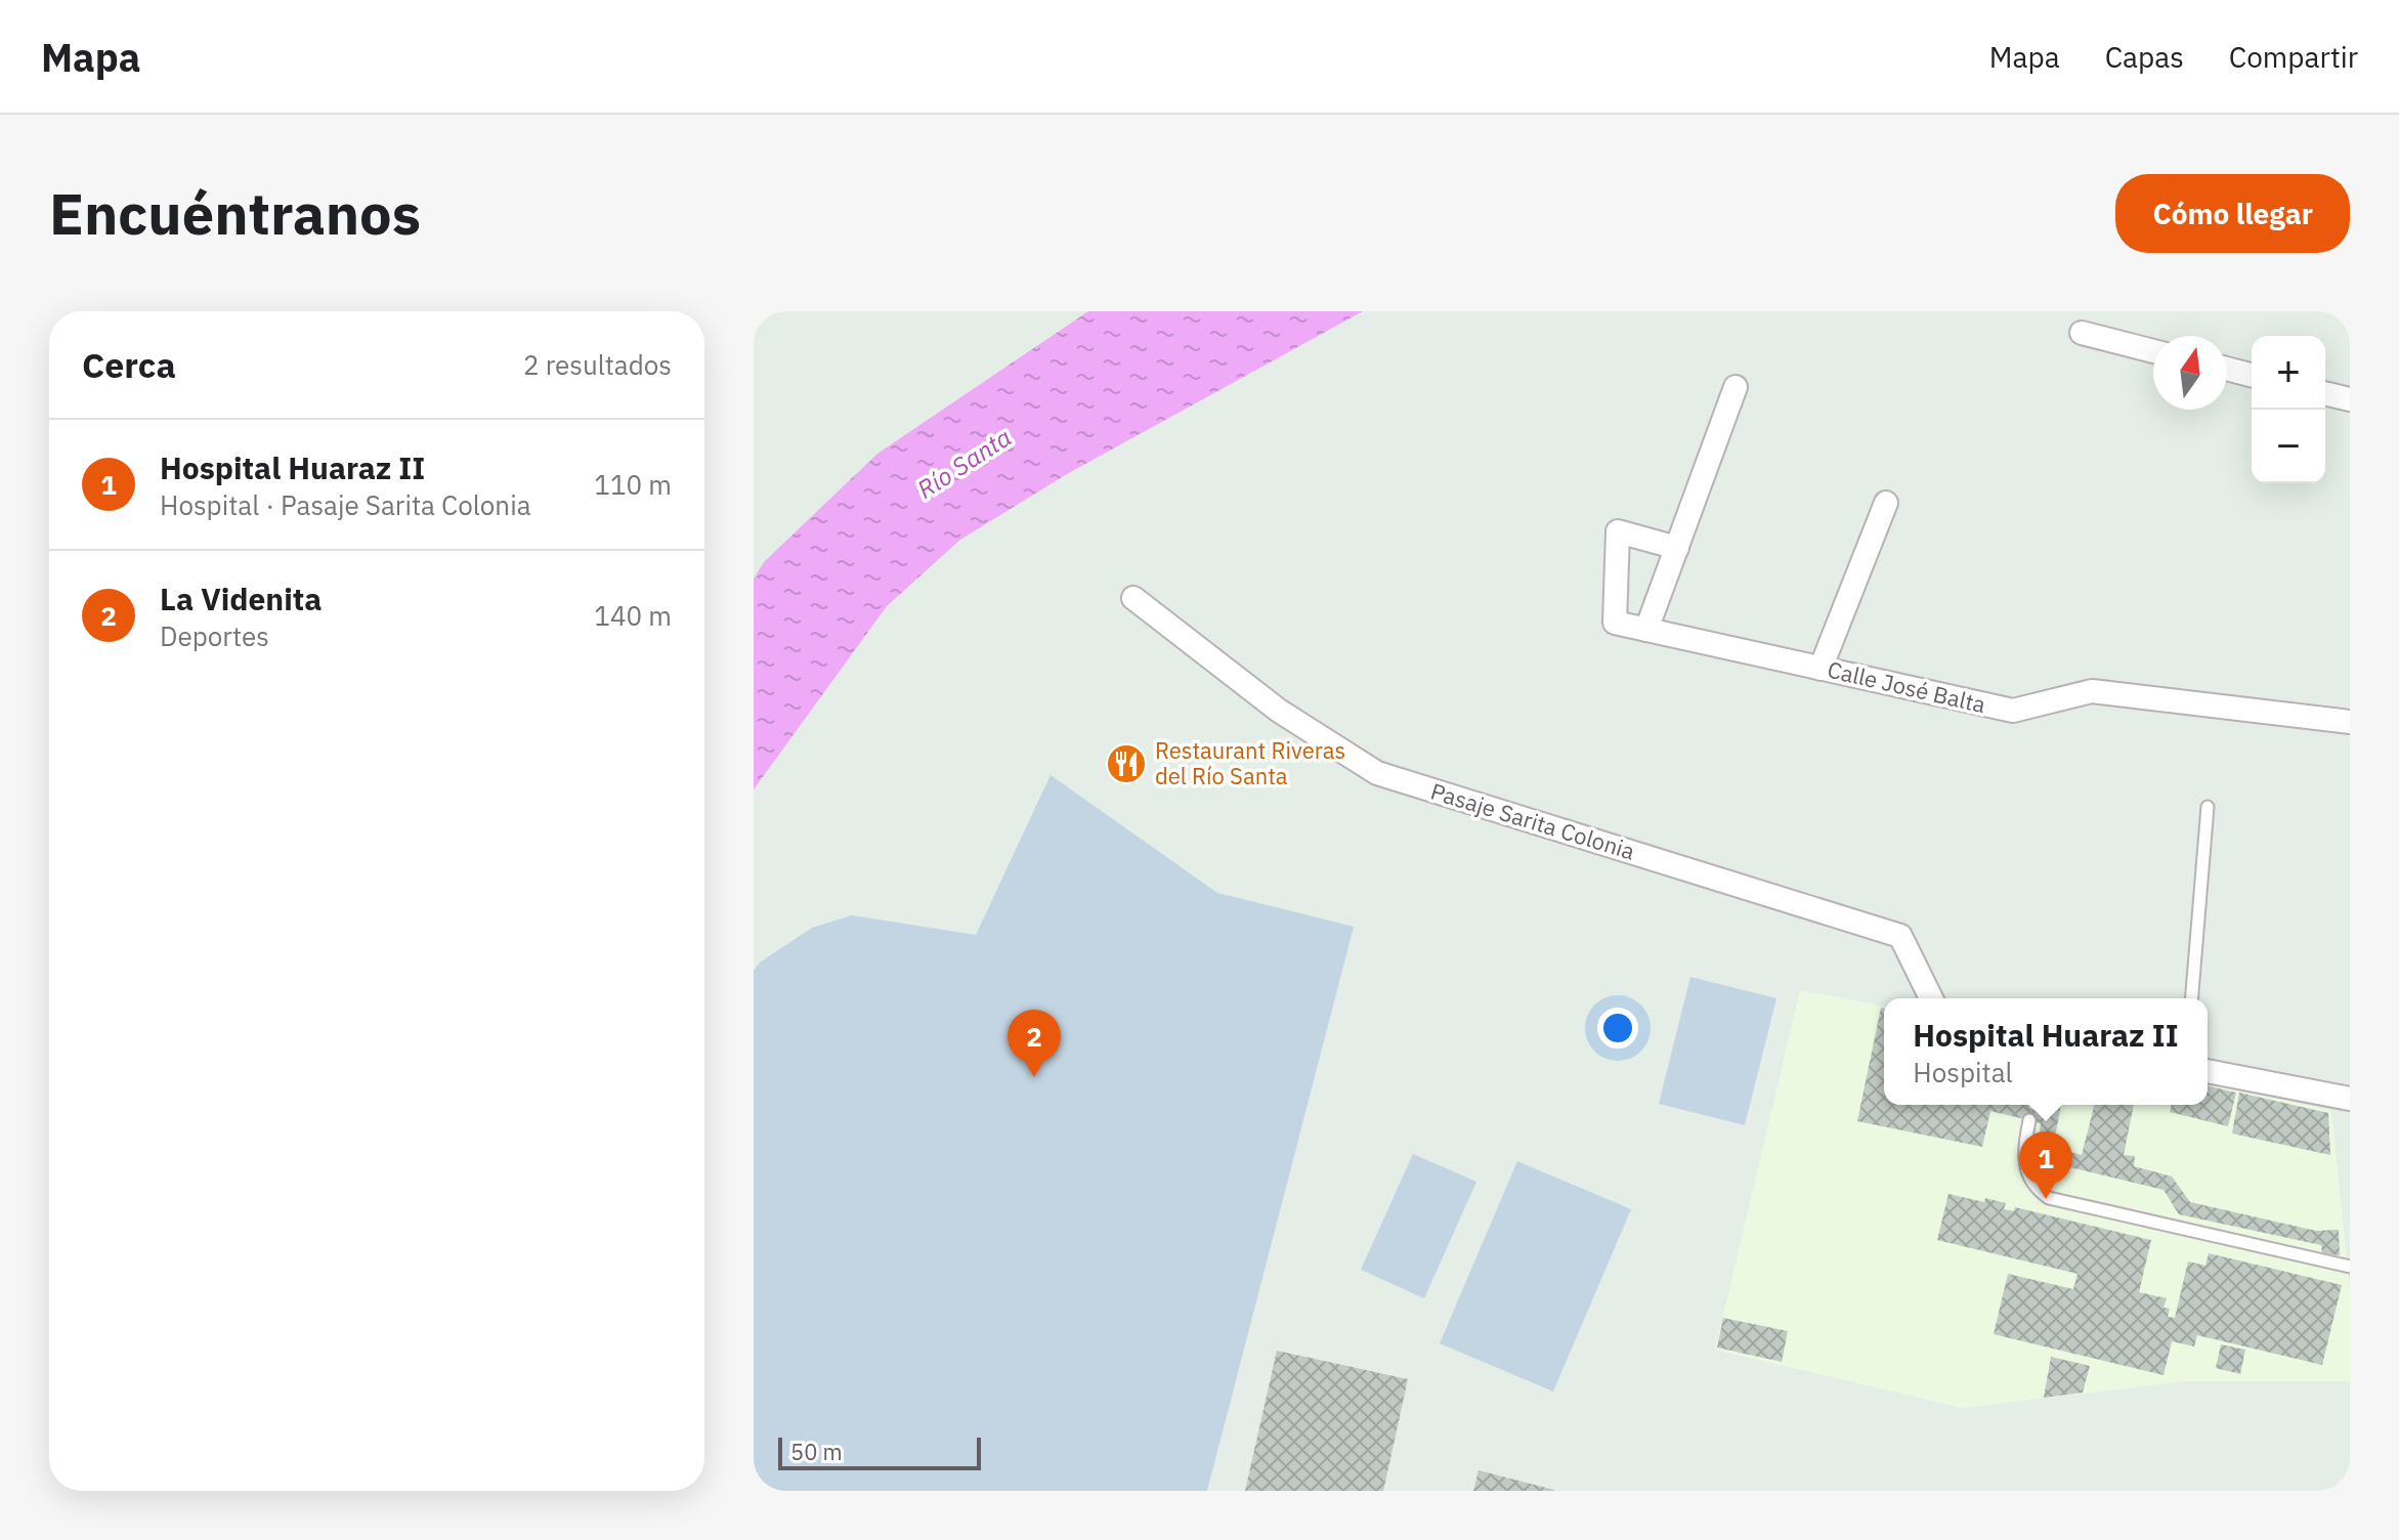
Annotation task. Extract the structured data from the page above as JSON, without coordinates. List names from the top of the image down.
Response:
{
  "streets": {
    "street": ["Calle José Balta", "Pasaje Sarita Colonia"]
  },
  "water": ["Río Santa"],
  "places": {
    "restaurant": ["Restaurant Riveras del Río Santa"]
  },
  "scale_bar": "50 m",
  "north": "top",
  "page": {
    "header": "Mapa",
    "nav": ["Mapa", "Capas", "Compartir"],
    "buttons": "Cómo llegar",
    "title": "Encuéntranos",
    "heading": ["Cerca", "2 resultados"],
    "map_buttons": ["+", "−"],
    "list": [
      {
        "mark": "1",
        "name": "Hospital Huaraz II",
        "note": "Hospital · Pasaje Sarita Colonia",
        "value": "110 m"
      },
      {
        "mark": "2",
        "name": "La Videnita",
        "note": "Deportes",
        "value": "140 m"
      }
    ],
    "popup": ["Hospital Huaraz II", "Hospital"],
    "pins": ["2", "1"],
    "scale": "50 m"
  }
}
